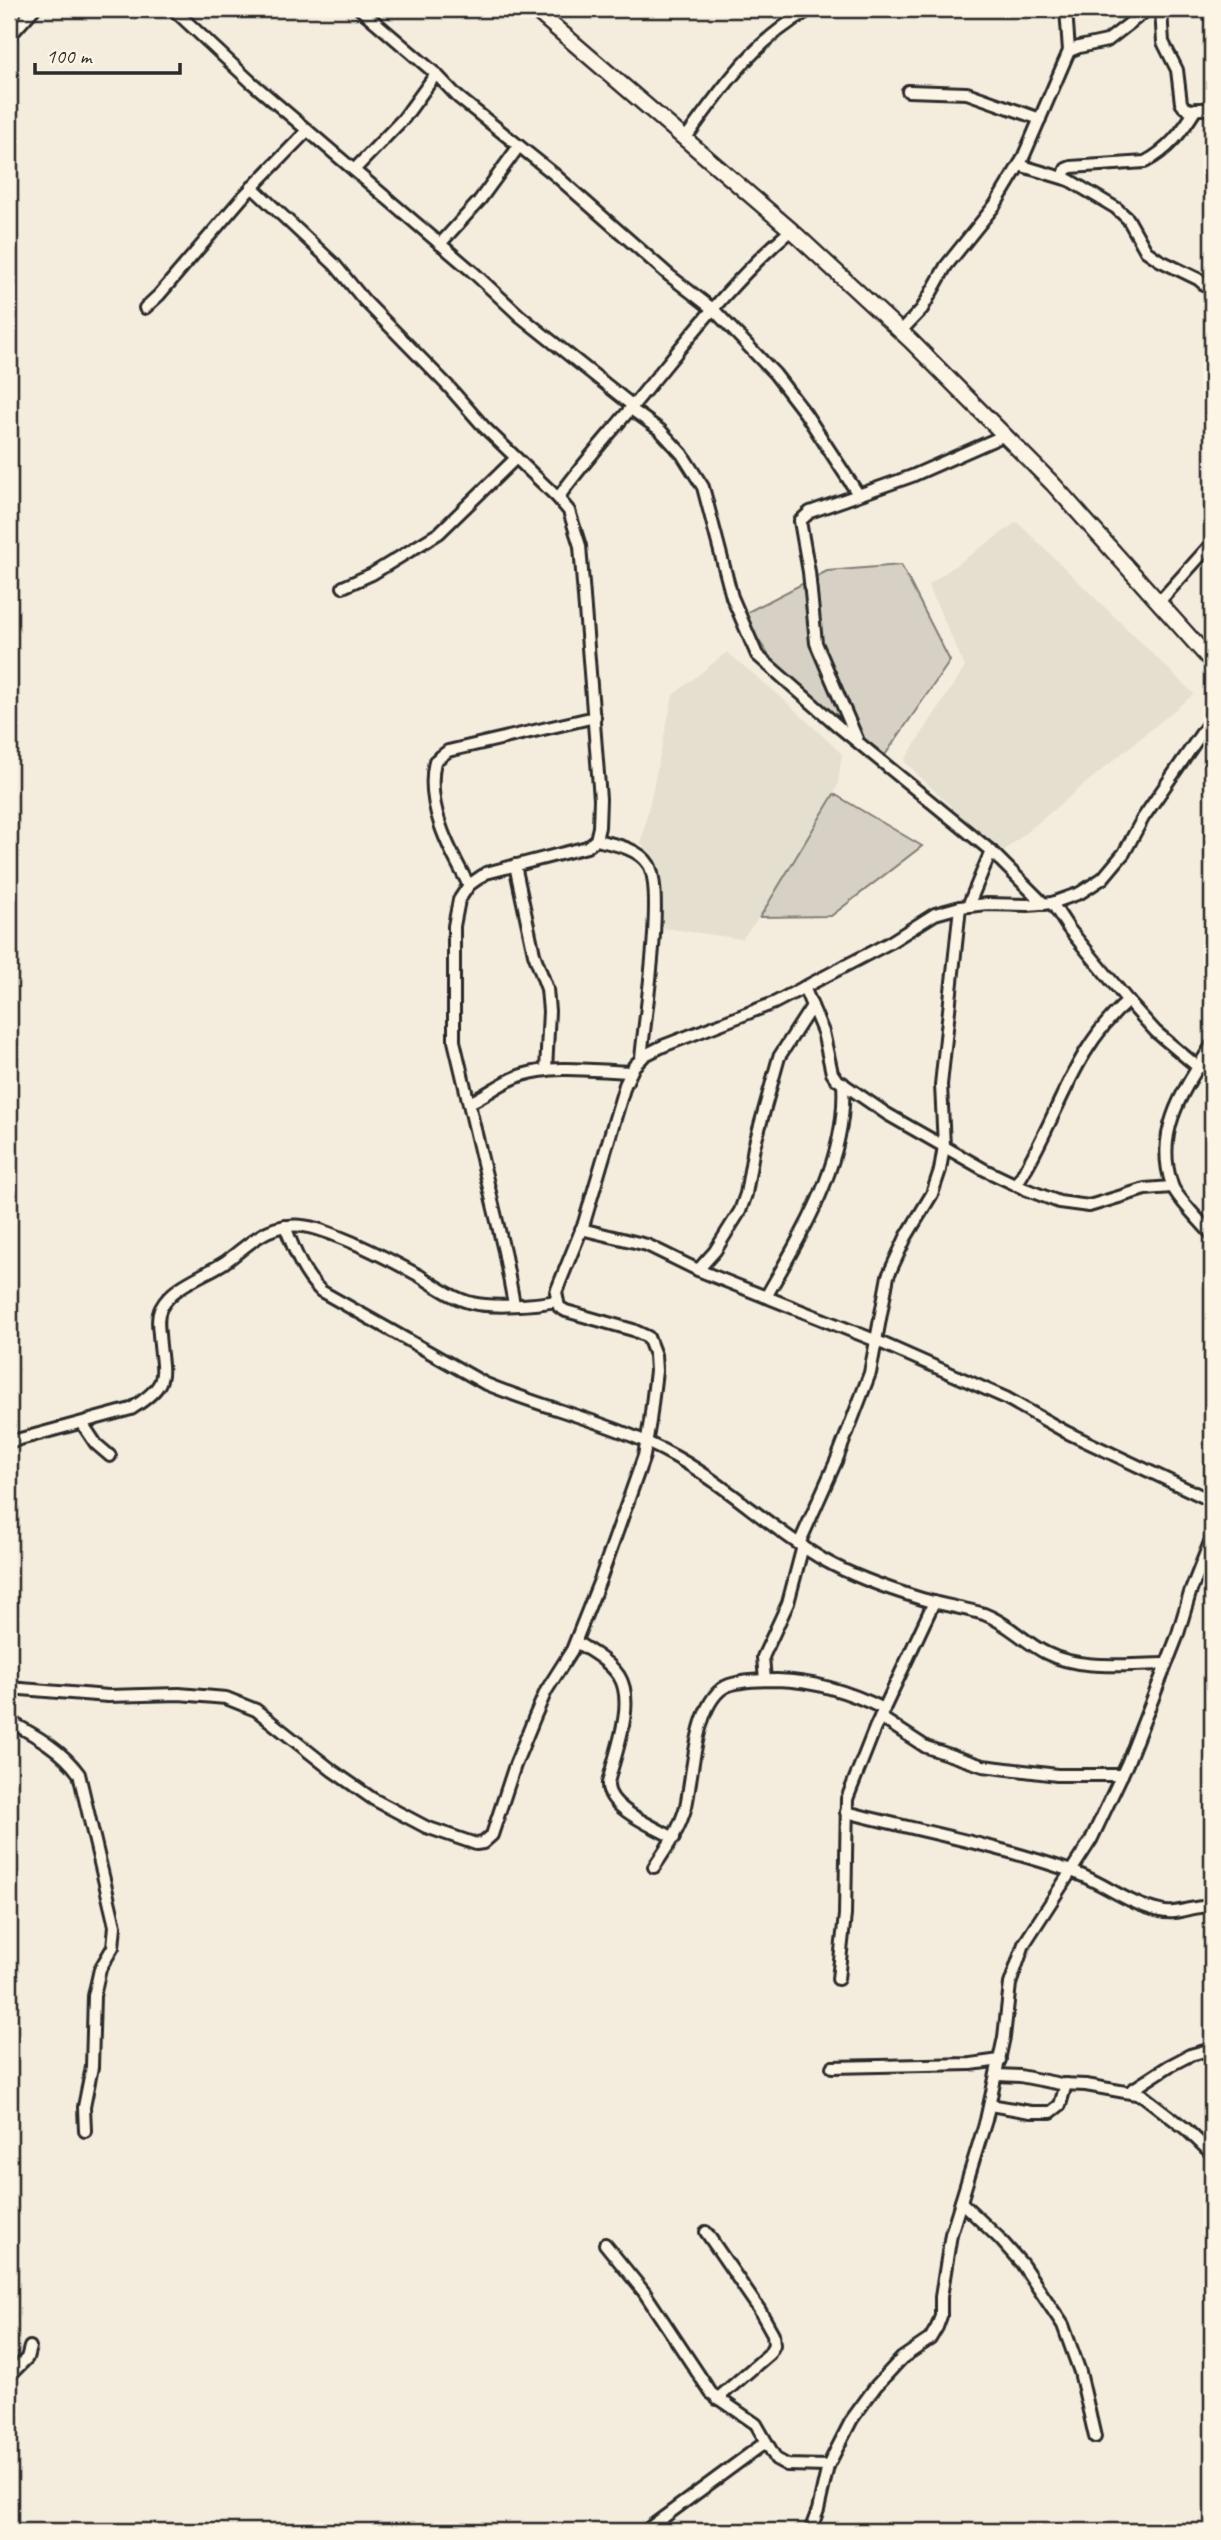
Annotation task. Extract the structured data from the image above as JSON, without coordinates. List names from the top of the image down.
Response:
{
  "scale_bar": "100 m"
}
